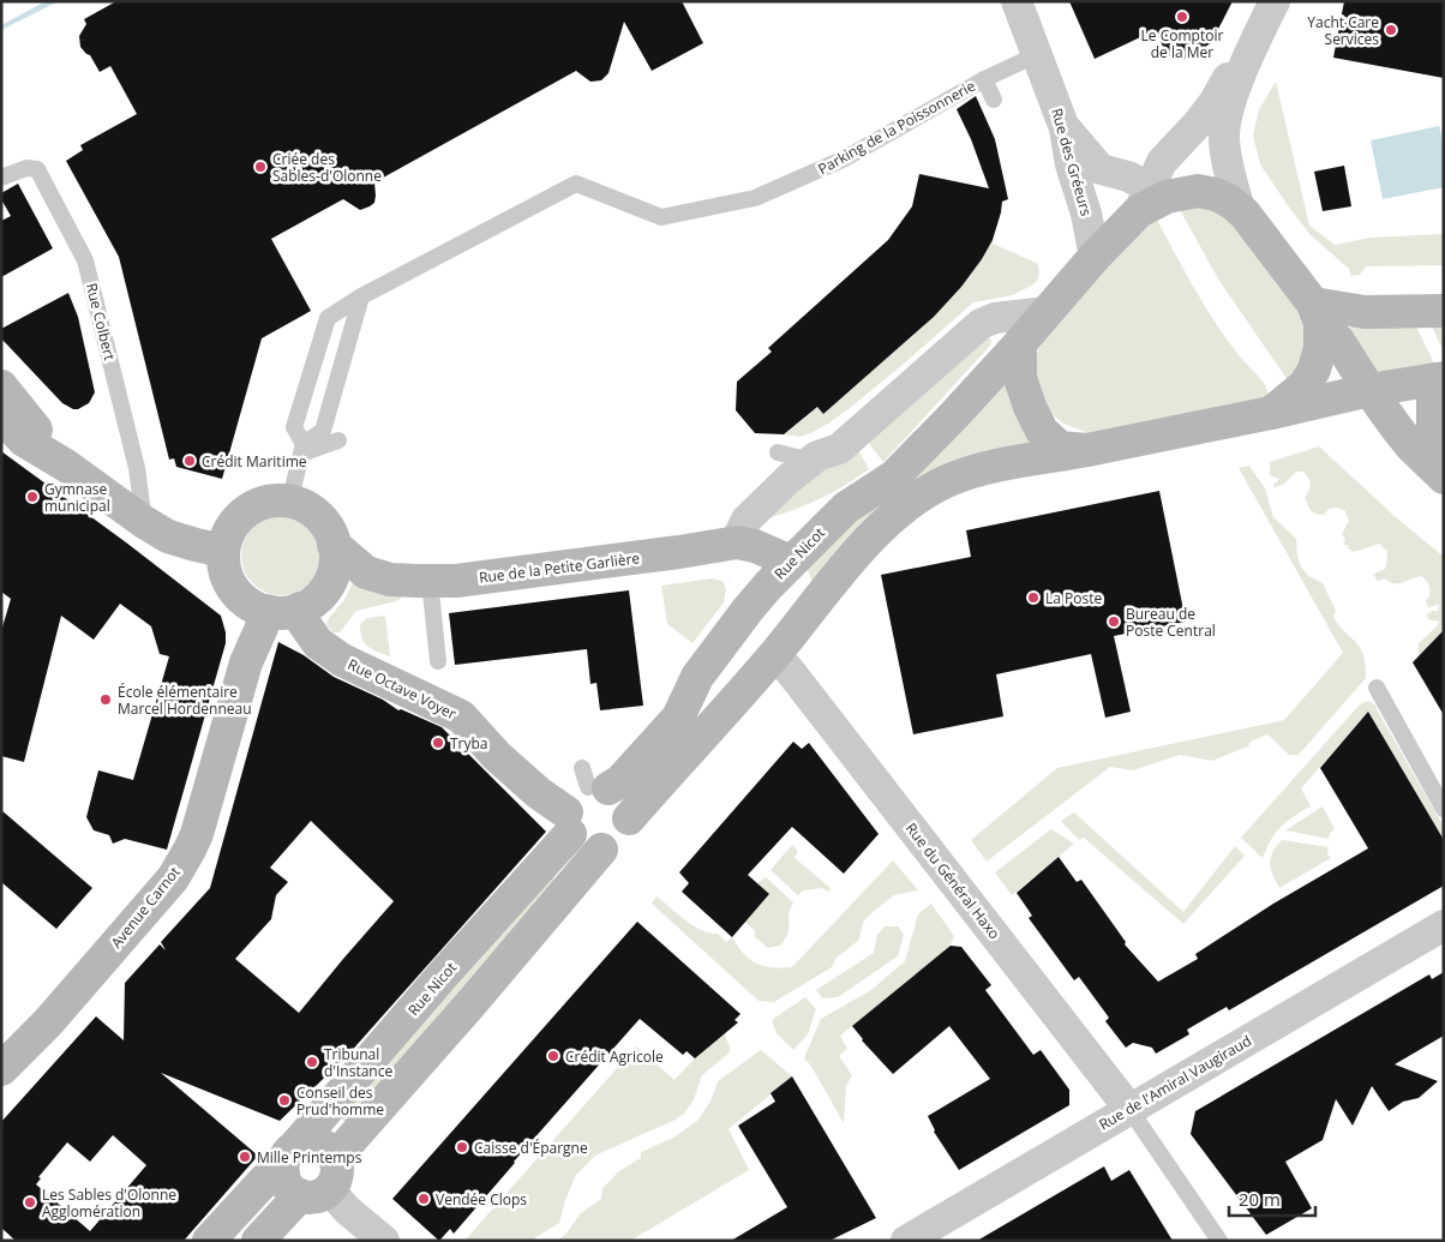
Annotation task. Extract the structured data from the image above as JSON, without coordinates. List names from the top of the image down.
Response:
{
  "streets": {
    "main road": [
      "Rue Nicot",
      "Rue de la Petite Garlière",
      "Rue Octave Voyer",
      "Avenue Carnot"
    ],
    "street": ["Rue des Gréeurs", "Rue du Général Haxo", "Rue de l'Amiral Vaugiraud"],
    "lane": ["Parking de la Poissonnerie", "Rue Colbert"]
  },
  "crossings": [
    ["Parking de la Poissonnerie", "Rue des Gréeurs"],
    ["Rue des Gréeurs", "Rue Nicot"],
    ["Rue Nicot", "Rue de la Petite Garlière"],
    ["Rue Nicot", "Rue Octave Voyer"],
    ["Rue de la Petite Garlière", "Rue Octave Voyer"],
    ["Rue de la Petite Garlière", "Avenue Carnot"],
    ["Rue Octave Voyer", "Avenue Carnot"],
    ["Rue du Général Haxo", "Rue de l'Amiral Vaugiraud"]
  ],
  "places": [
    "Le Comptoir de la Mer",
    "Yacht Care Services",
    "Criée des Sables-d'Olonne",
    "Crédit Maritime",
    "Gymnase municipal",
    "La Poste",
    "Bureau de Poste Central",
    "École élémentaire Marcel Hordenneau",
    "Tryba",
    "Crédit Agricole",
    "Tribunal d'Instance",
    "Conseil des Prud'homme",
    "Caisse d'Épargne",
    "Mille Printemps",
    "Vendée Clops",
    "Les Sables d'Olonne Agglomération"
  ],
  "scale_bar": "20 m"
}
